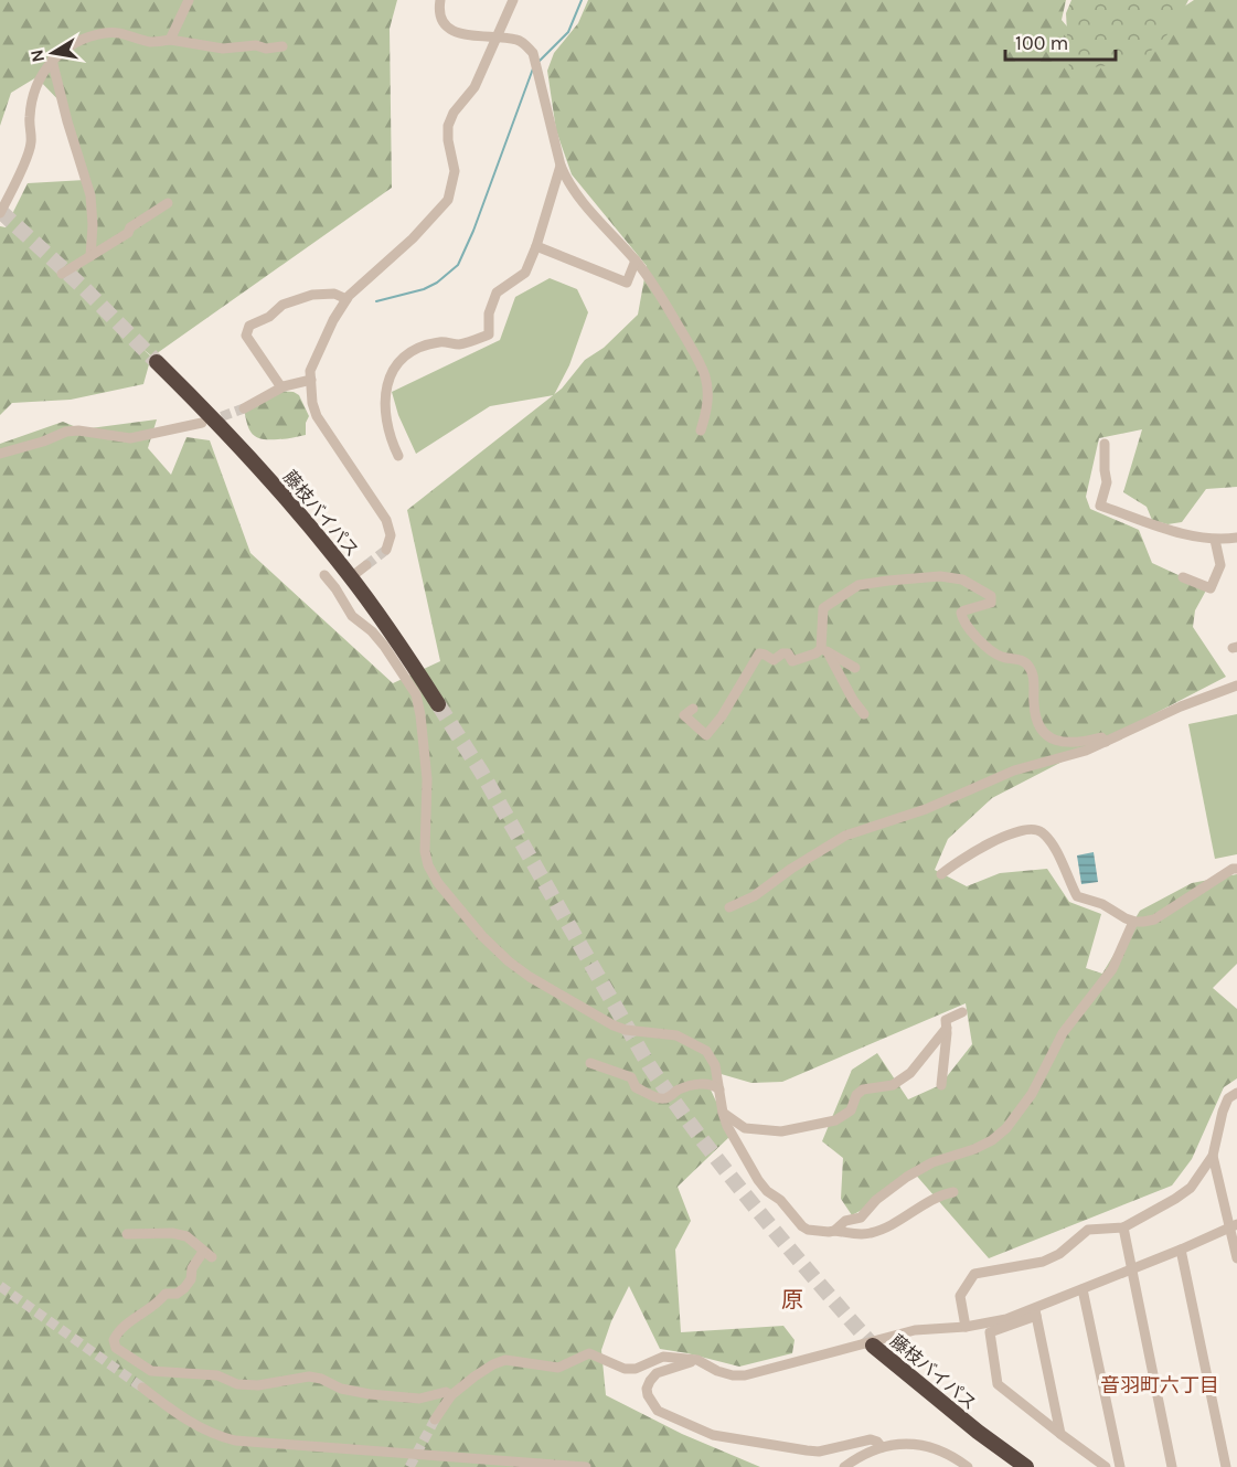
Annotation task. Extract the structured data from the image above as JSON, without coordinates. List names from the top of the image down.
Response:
{
  "streets": {
    "highway": ["藤枝バイパス"]
  },
  "districts": ["原", "音羽町六丁目"],
  "scale_bar": "100 m",
  "north": "left"
}
